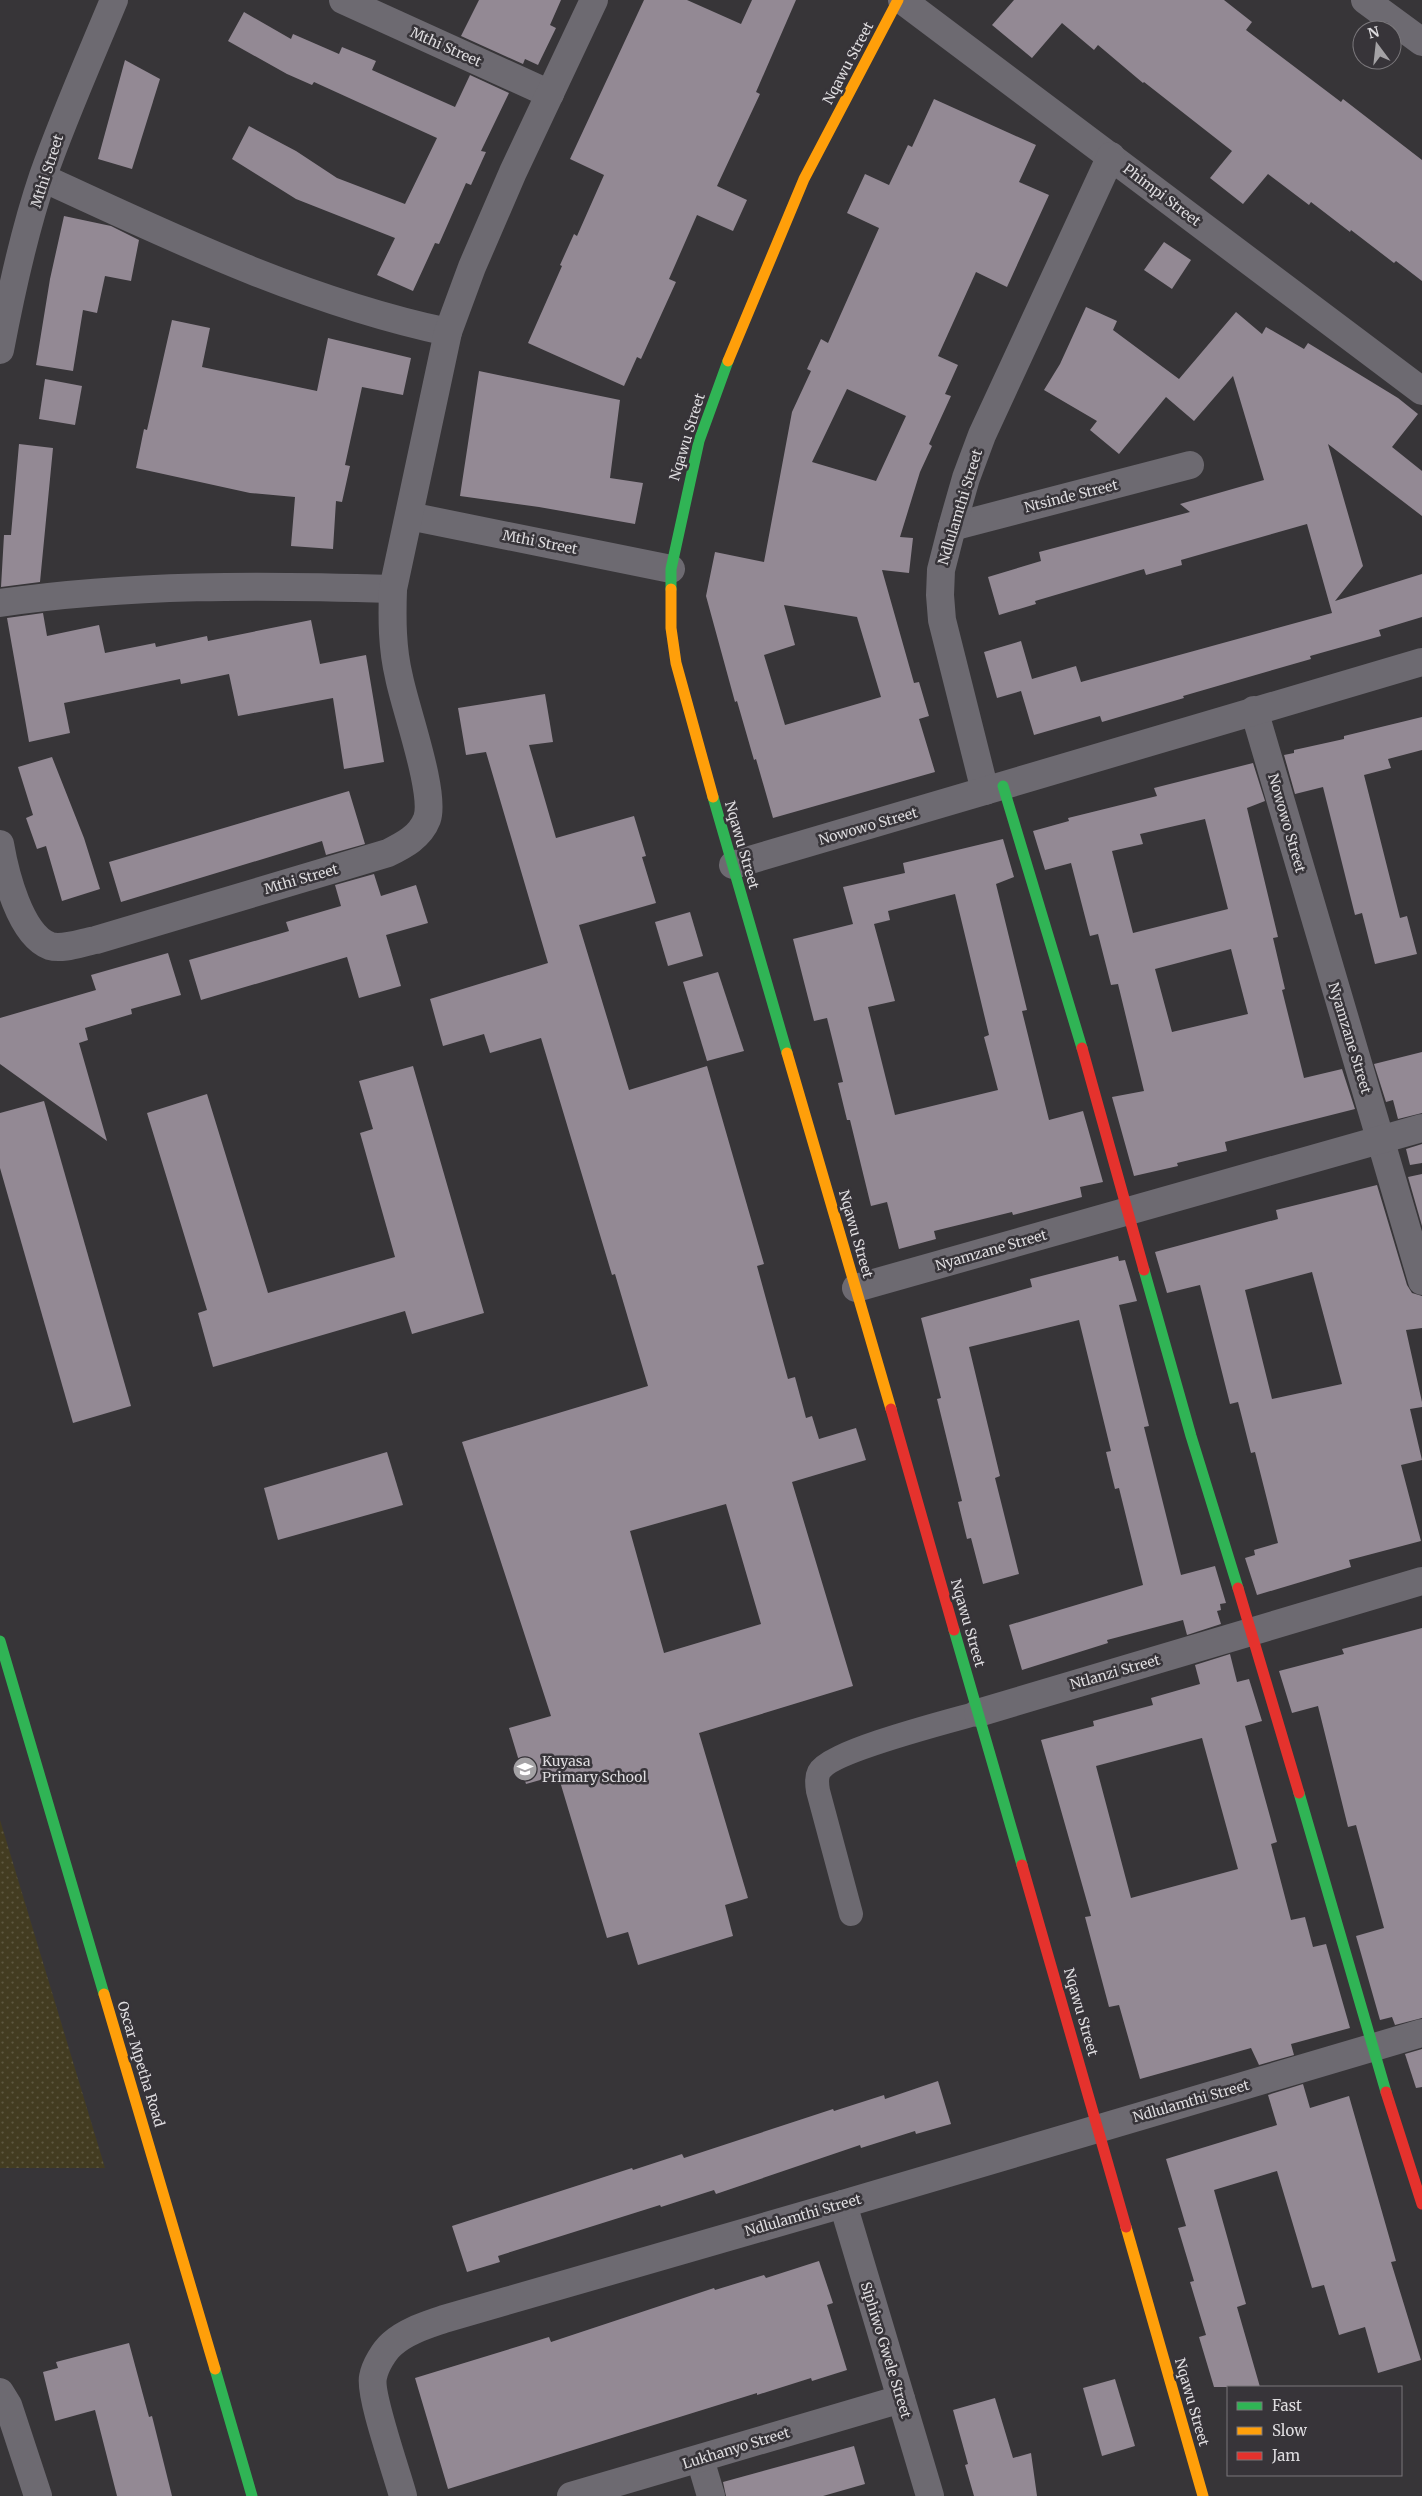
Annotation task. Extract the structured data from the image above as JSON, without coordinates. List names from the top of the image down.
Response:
{
  "streets": {
    "street": [
      "Mthi Street",
      "Nqawu Street",
      "Phimpi Street",
      "Ntsinde Street",
      "Ndlulamthi Street",
      "Nowowo Street",
      "Nyamzane Street",
      "Ntlanzi Street",
      "Oscar Mpetha Road",
      "Siphiwo Gwele Street",
      "Lukhanyo Street"
    ]
  },
  "crossings": [
    ["Mthi Street", "Nqawu Street"],
    ["Nqawu Street", "Ndlulamthi Street"],
    ["Nqawu Street", "Nowowo Street"],
    ["Nqawu Street", "Nyamzane Street"],
    ["Nqawu Street", "Ntlanzi Street"],
    ["Phimpi Street", "Ndlulamthi Street"],
    ["Ntsinde Street", "Ndlulamthi Street"],
    ["Ndlulamthi Street", "Nowowo Street"],
    ["Ndlulamthi Street", "Siphiwo Gwele Street"],
    ["Nowowo Street", "Nyamzane Street"],
    ["Siphiwo Gwele Street", "Lukhanyo Street"]
  ],
  "places": {
    "school or university": ["Kuyasa Primary School"]
  },
  "legend": ["Fast", "Slow", "Jam"],
  "north": "top"
}
